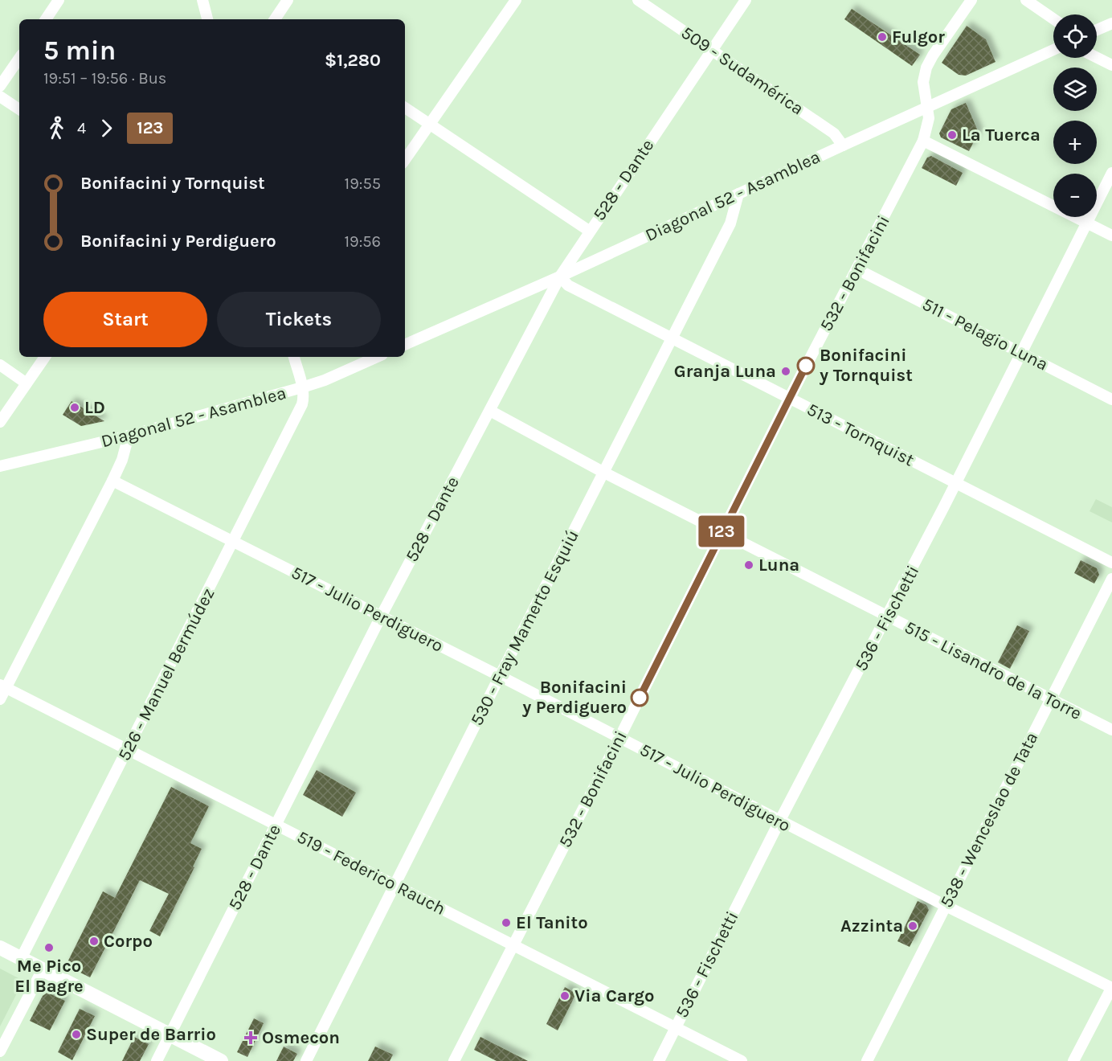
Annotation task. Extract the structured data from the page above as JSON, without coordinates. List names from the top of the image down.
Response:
{
  "streets": {
    "street": [
      "509 - Sudamérica",
      "528 - Dante",
      "Diagonal 52 - Asamblea",
      "532 - Bonifacini",
      "511 - Pelagio Luna",
      "513 - Tornquist",
      "517 - Julio Perdiguero",
      "536 - Fischetti",
      "530 - Fray Mamerto Esquiú",
      "515 - Lisandro de la Torre",
      "526 - Manuel Bermúdez",
      "538 - Wenceslao de Tata",
      "519 - Federico Rauch"
    ]
  },
  "crossings": [
    ["509 - Sudamérica", "528 - Dante"],
    ["509 - Sudamérica", "Diagonal 52 - Asamblea"],
    ["528 - Dante", "Diagonal 52 - Asamblea"],
    ["528 - Dante", "513 - Tornquist"],
    ["528 - Dante", "517 - Julio Perdiguero"],
    ["528 - Dante", "515 - Lisandro de la Torre"],
    ["528 - Dante", "519 - Federico Rauch"],
    ["Diagonal 52 - Asamblea", "532 - Bonifacini"],
    ["Diagonal 52 - Asamblea", "513 - Tornquist"],
    ["Diagonal 52 - Asamblea", "530 - Fray Mamerto Esquiú"],
    ["Diagonal 52 - Asamblea", "526 - Manuel Bermúdez"],
    ["532 - Bonifacini", "511 - Pelagio Luna"],
    ["532 - Bonifacini", "513 - Tornquist"],
    ["532 - Bonifacini", "517 - Julio Perdiguero"],
    ["532 - Bonifacini", "515 - Lisandro de la Torre"],
    ["532 - Bonifacini", "519 - Federico Rauch"],
    ["511 - Pelagio Luna", "536 - Fischetti"],
    ["513 - Tornquist", "536 - Fischetti"],
    ["513 - Tornquist", "530 - Fray Mamerto Esquiú"],
    ["517 - Julio Perdiguero", "536 - Fischetti"],
    ["517 - Julio Perdiguero", "530 - Fray Mamerto Esquiú"],
    ["517 - Julio Perdiguero", "526 - Manuel Bermúdez"],
    ["517 - Julio Perdiguero", "538 - Wenceslao de Tata"],
    ["536 - Fischetti", "515 - Lisandro de la Torre"],
    ["536 - Fischetti", "519 - Federico Rauch"],
    ["530 - Fray Mamerto Esquiú", "515 - Lisandro de la Torre"],
    ["530 - Fray Mamerto Esquiú", "519 - Federico Rauch"],
    ["515 - Lisandro de la Torre", "538 - Wenceslao de Tata"],
    ["526 - Manuel Bermúdez", "519 - Federico Rauch"]
  ],
  "places": {
    "other": [
      "Fulgor",
      "La Tuerca",
      "Bonifacini y Tornquist",
      "Granja Luna",
      "LD",
      "Luna",
      "Bonifacini y Perdiguero",
      "El Tanito",
      "Azzinta",
      "Corpo",
      "Me Pico El Bagre",
      "Via Cargo",
      "Super de Barrio"
    ],
    "health": ["Osmecon"]
  },
  "lines": ["bus line 123"],
  "page": {
    "on_map": "123",
    "map_buttons": ["+", "−"],
    "heading": ["5 min", "19:51 – 19:56 · Bus", "$1,280"],
    "legs": ["4", "123"],
    "list": [
      {
        "name": "Bonifacini y Tornquist",
        "value": "19:55"
      },
      {
        "name": "Bonifacini y Perdiguero",
        "value": "19:56"
      }
    ],
    "buttons": ["Start", "Tickets"]
  }
}
